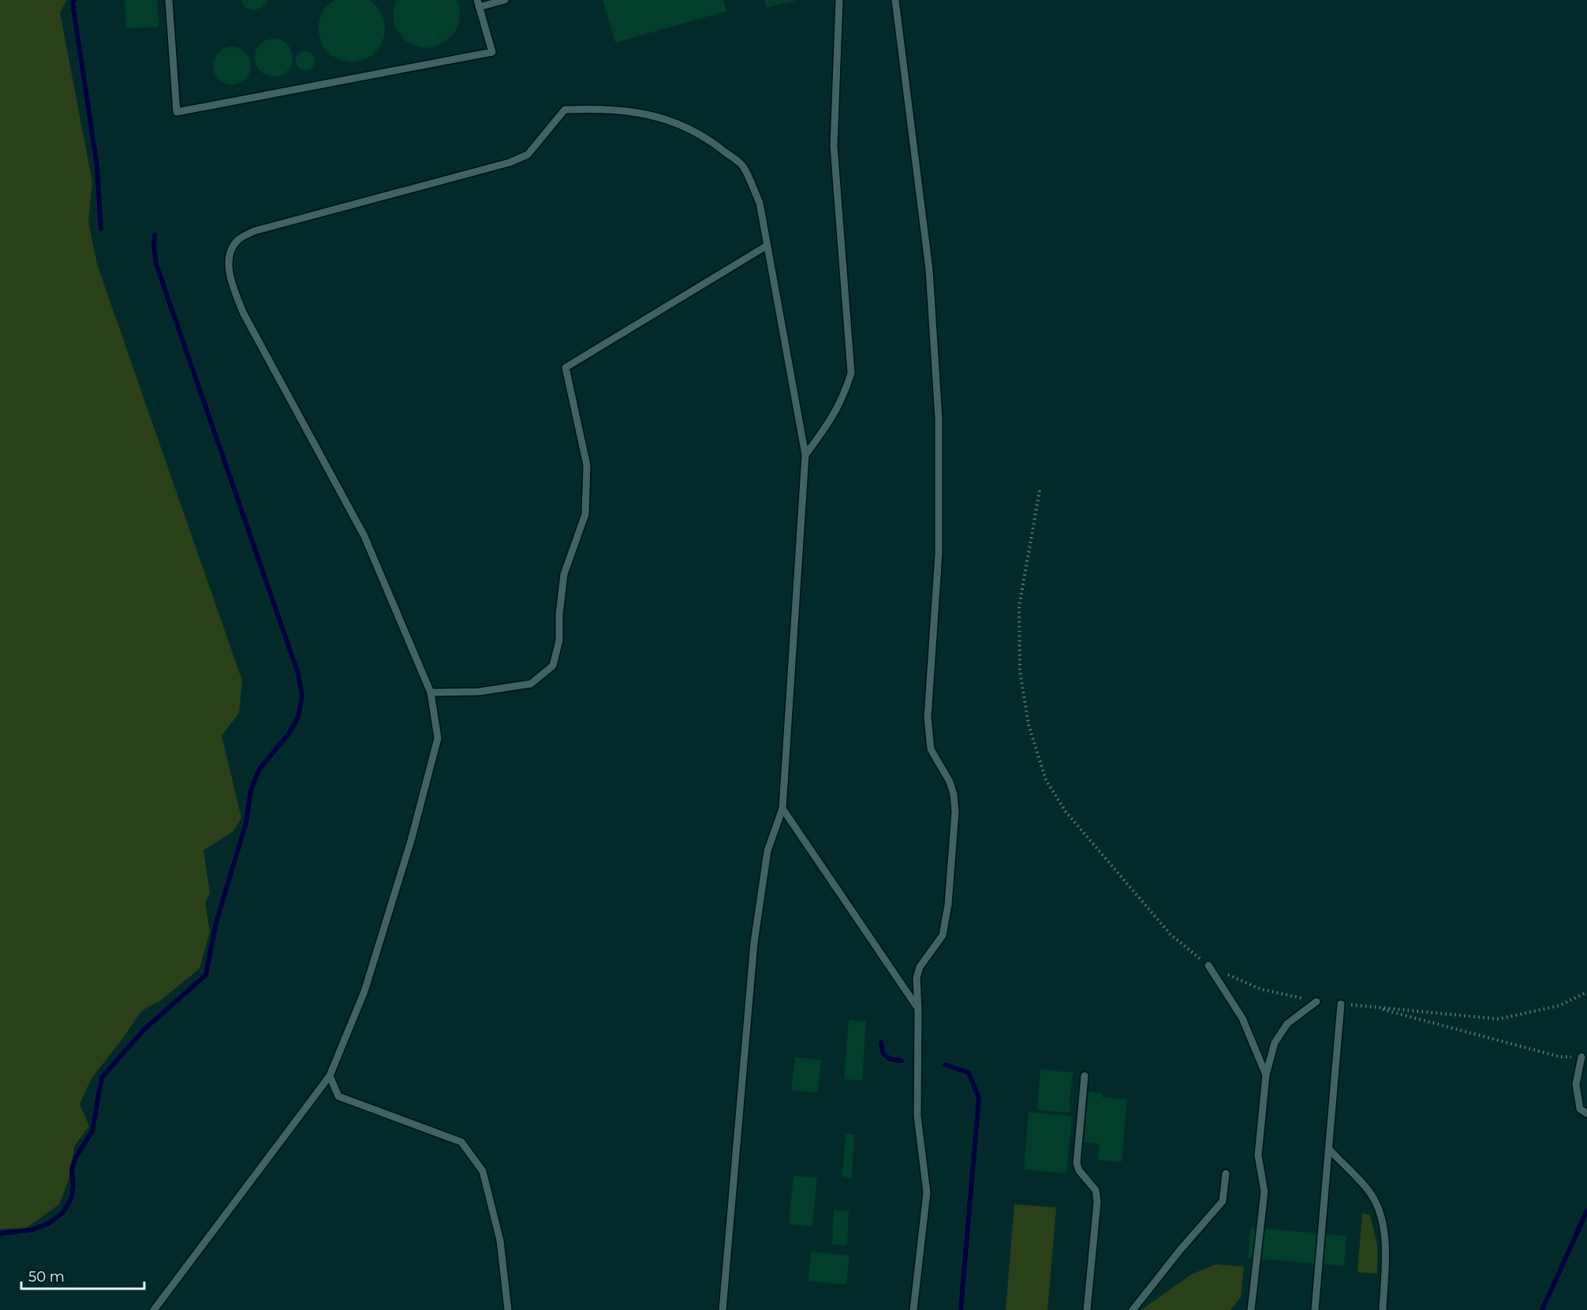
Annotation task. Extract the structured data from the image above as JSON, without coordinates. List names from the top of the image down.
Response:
{
  "scale_bar": "50 m"
}
